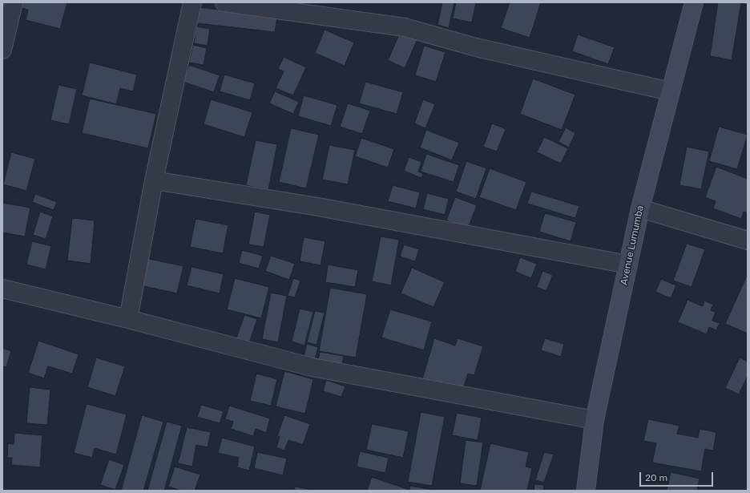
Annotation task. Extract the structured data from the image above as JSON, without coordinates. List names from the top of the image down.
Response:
{
  "streets": {
    "main road": ["Avenue Lumumba"]
  },
  "scale_bar": "20 m"
}
